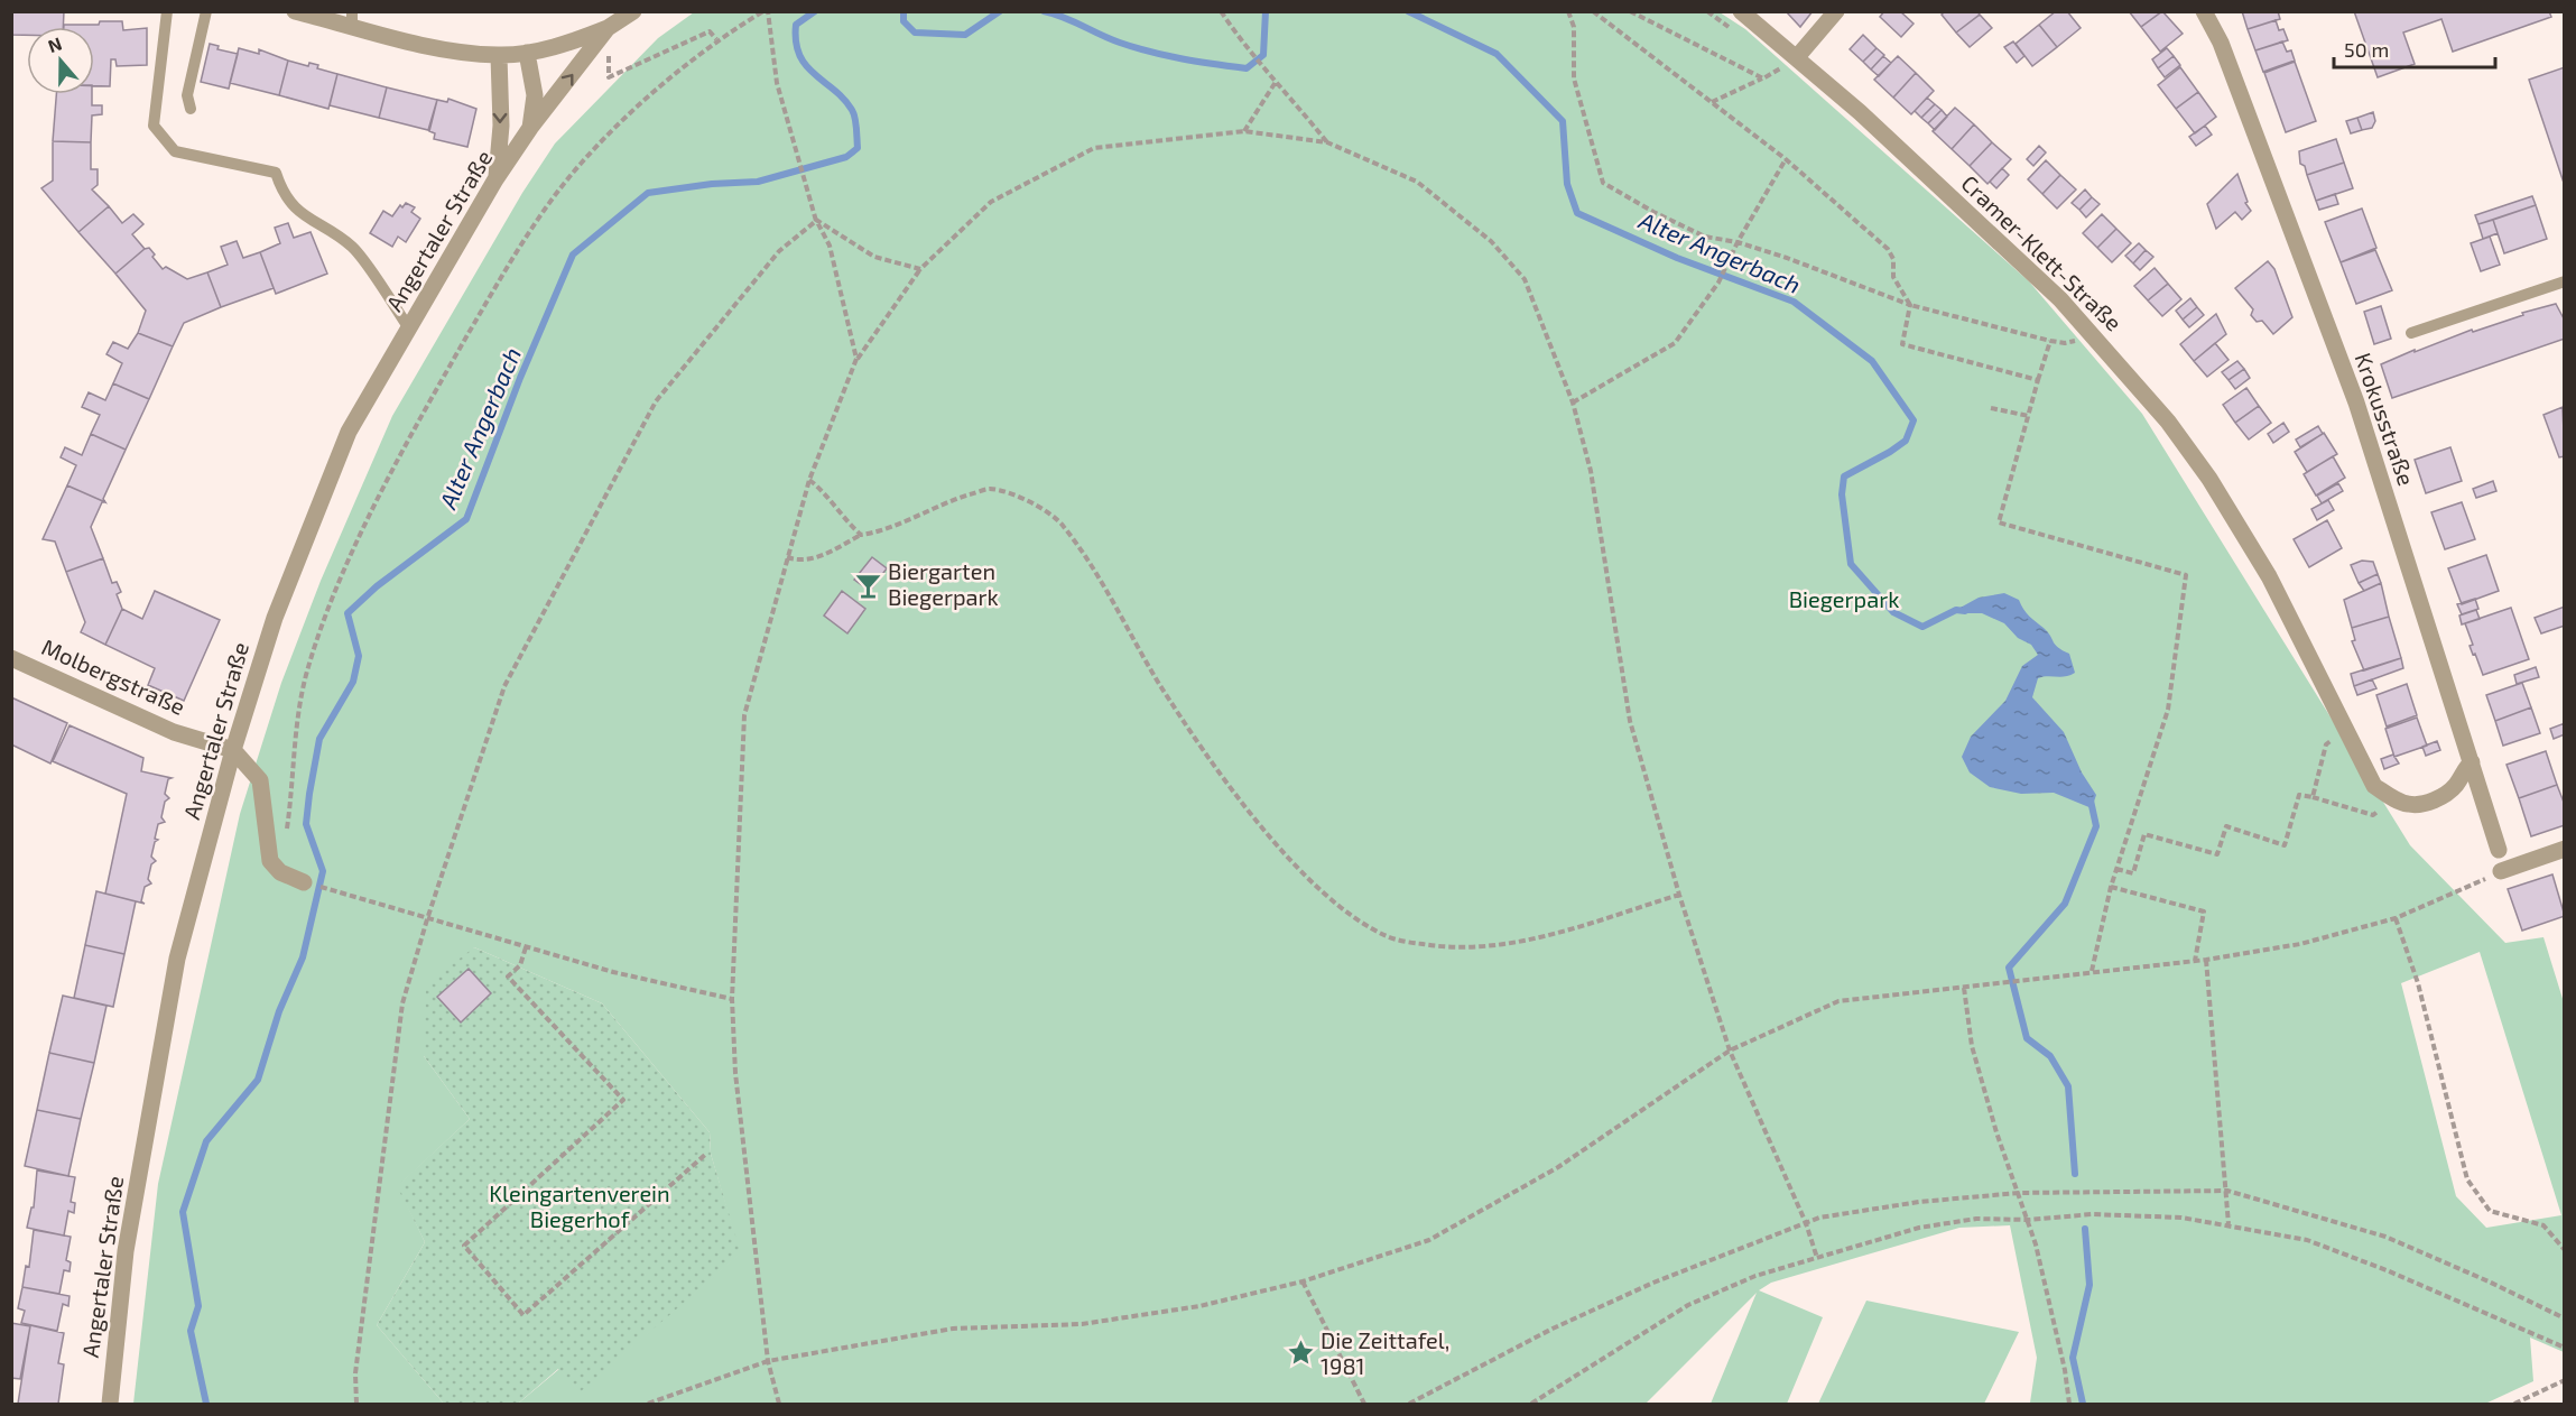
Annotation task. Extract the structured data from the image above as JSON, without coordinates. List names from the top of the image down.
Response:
{
  "streets": {
    "street": [
      "Angertaler Straße",
      "Cramer-Klett-Straße",
      "Krokusstraße",
      "Molbergstraße"
    ]
  },
  "crossings": [
    ["Angertaler Straße", "Molbergstraße"]
  ],
  "water": ["Alter Angerbach"],
  "parks": ["Biegerpark", "Kleingartenverein Biegerhof"],
  "places": {
    "bar": ["Biergarten Biegerpark"],
    "place": ["Die Zeittafel, 1981"]
  },
  "scale_bar": "50 m",
  "north": "top"
}
